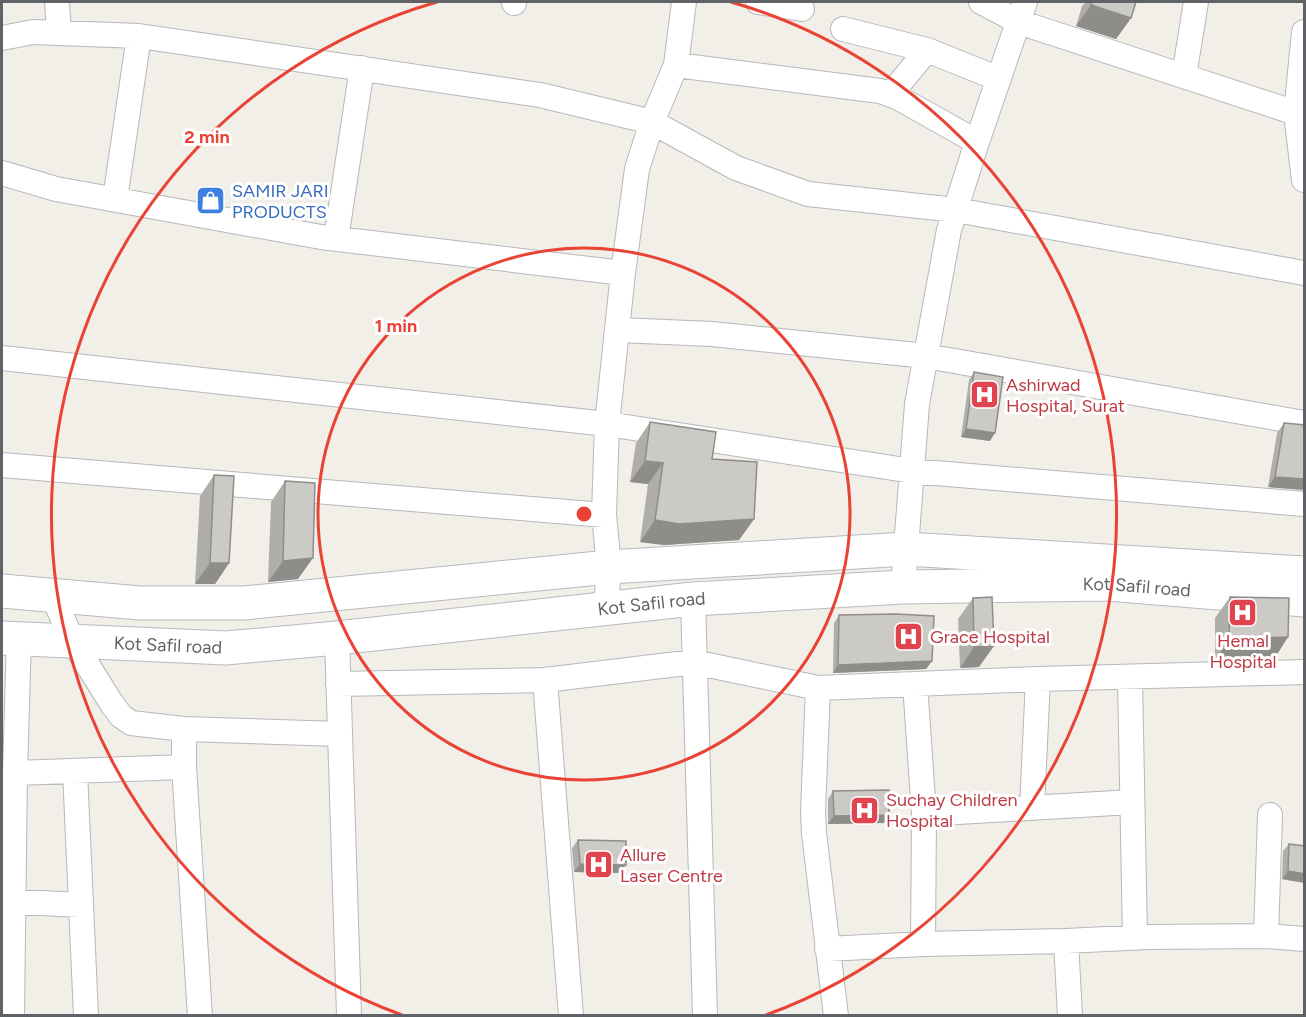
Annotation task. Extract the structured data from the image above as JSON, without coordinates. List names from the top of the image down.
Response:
{
  "streets": {
    "main road": ["Kot Safil road"]
  },
  "places": {
    "shop": ["SAMIR JARI PRODUCTS"],
    "hospital": [
      "Ashirwad Hospital, Surat",
      "Hemal Hospital",
      "Grace Hospital",
      "Suchay Children Hospital",
      "Allure Laser Centre"
    ]
  },
  "rings": ["2 min", "1 min"]
}
